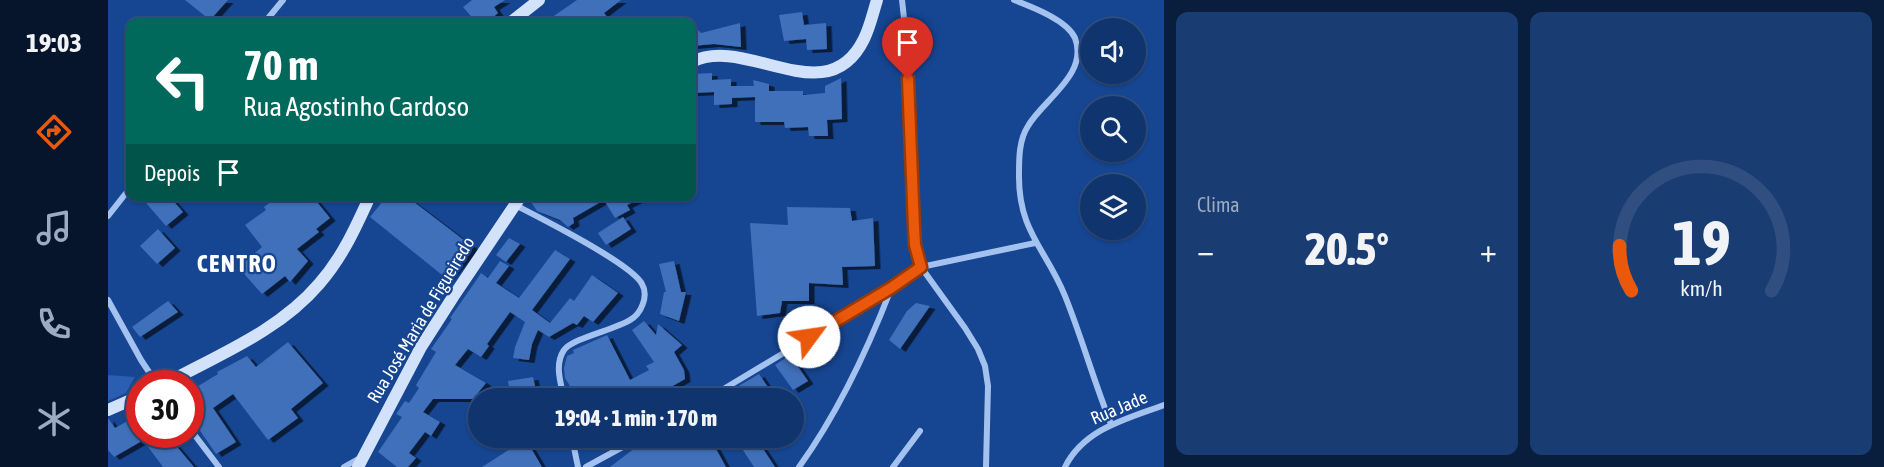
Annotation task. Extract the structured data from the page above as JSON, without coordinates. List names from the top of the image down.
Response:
{
  "streets": {
    "main road": ["Rua José Maria de Figueiredo"],
    "street": ["Rua Jade"]
  },
  "districts": ["CENTRO"],
  "page": {
    "tabs": "19:03",
    "tile": "Clima",
    "turn": ["70 m", "Rua Agostinho Cardoso"],
    "then": "Depois",
    "heat": ["−", "20.5°", "+"],
    "limit": "30",
    "trip": "19:04 · 1 min · 170 m",
    "gauge": ["19", "km/h"]
  }
}
